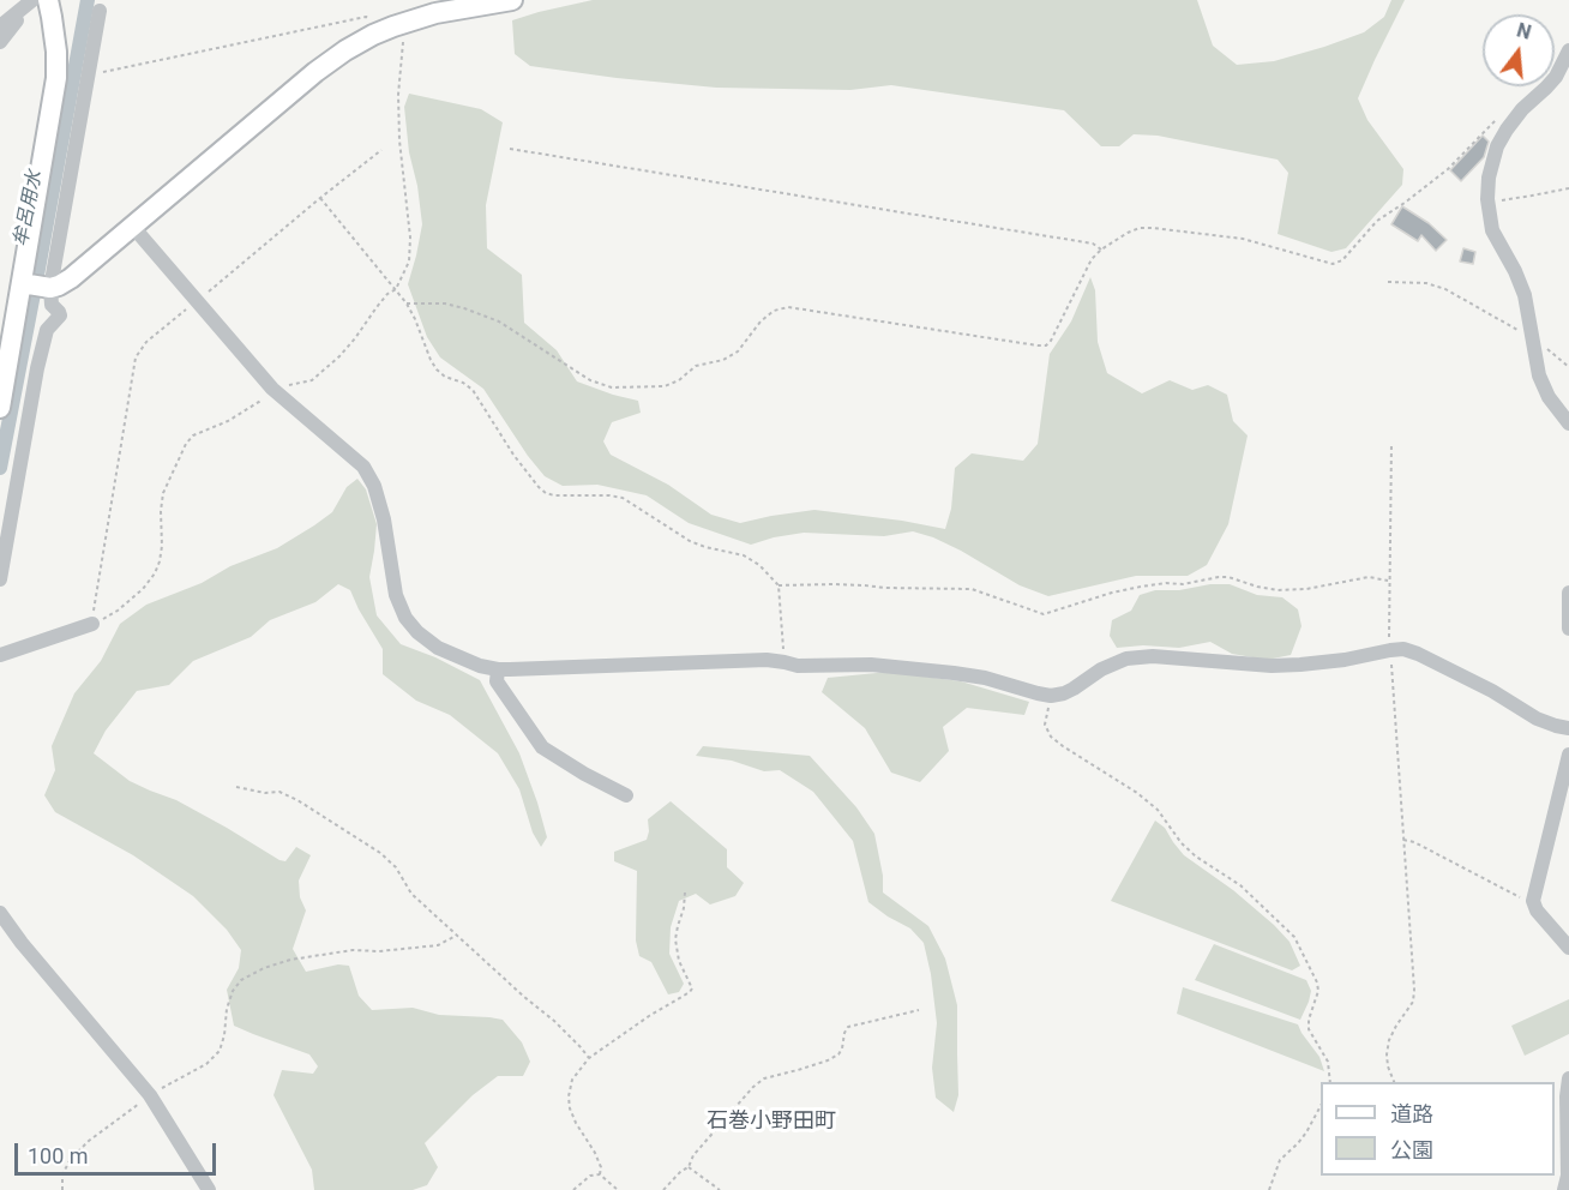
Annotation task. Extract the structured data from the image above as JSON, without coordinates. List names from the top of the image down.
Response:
{
  "districts": ["石巻小野田町"],
  "water": ["牟呂用水"],
  "legend": ["道路", "公園"],
  "scale_bar": "100 m",
  "north": "top"
}
